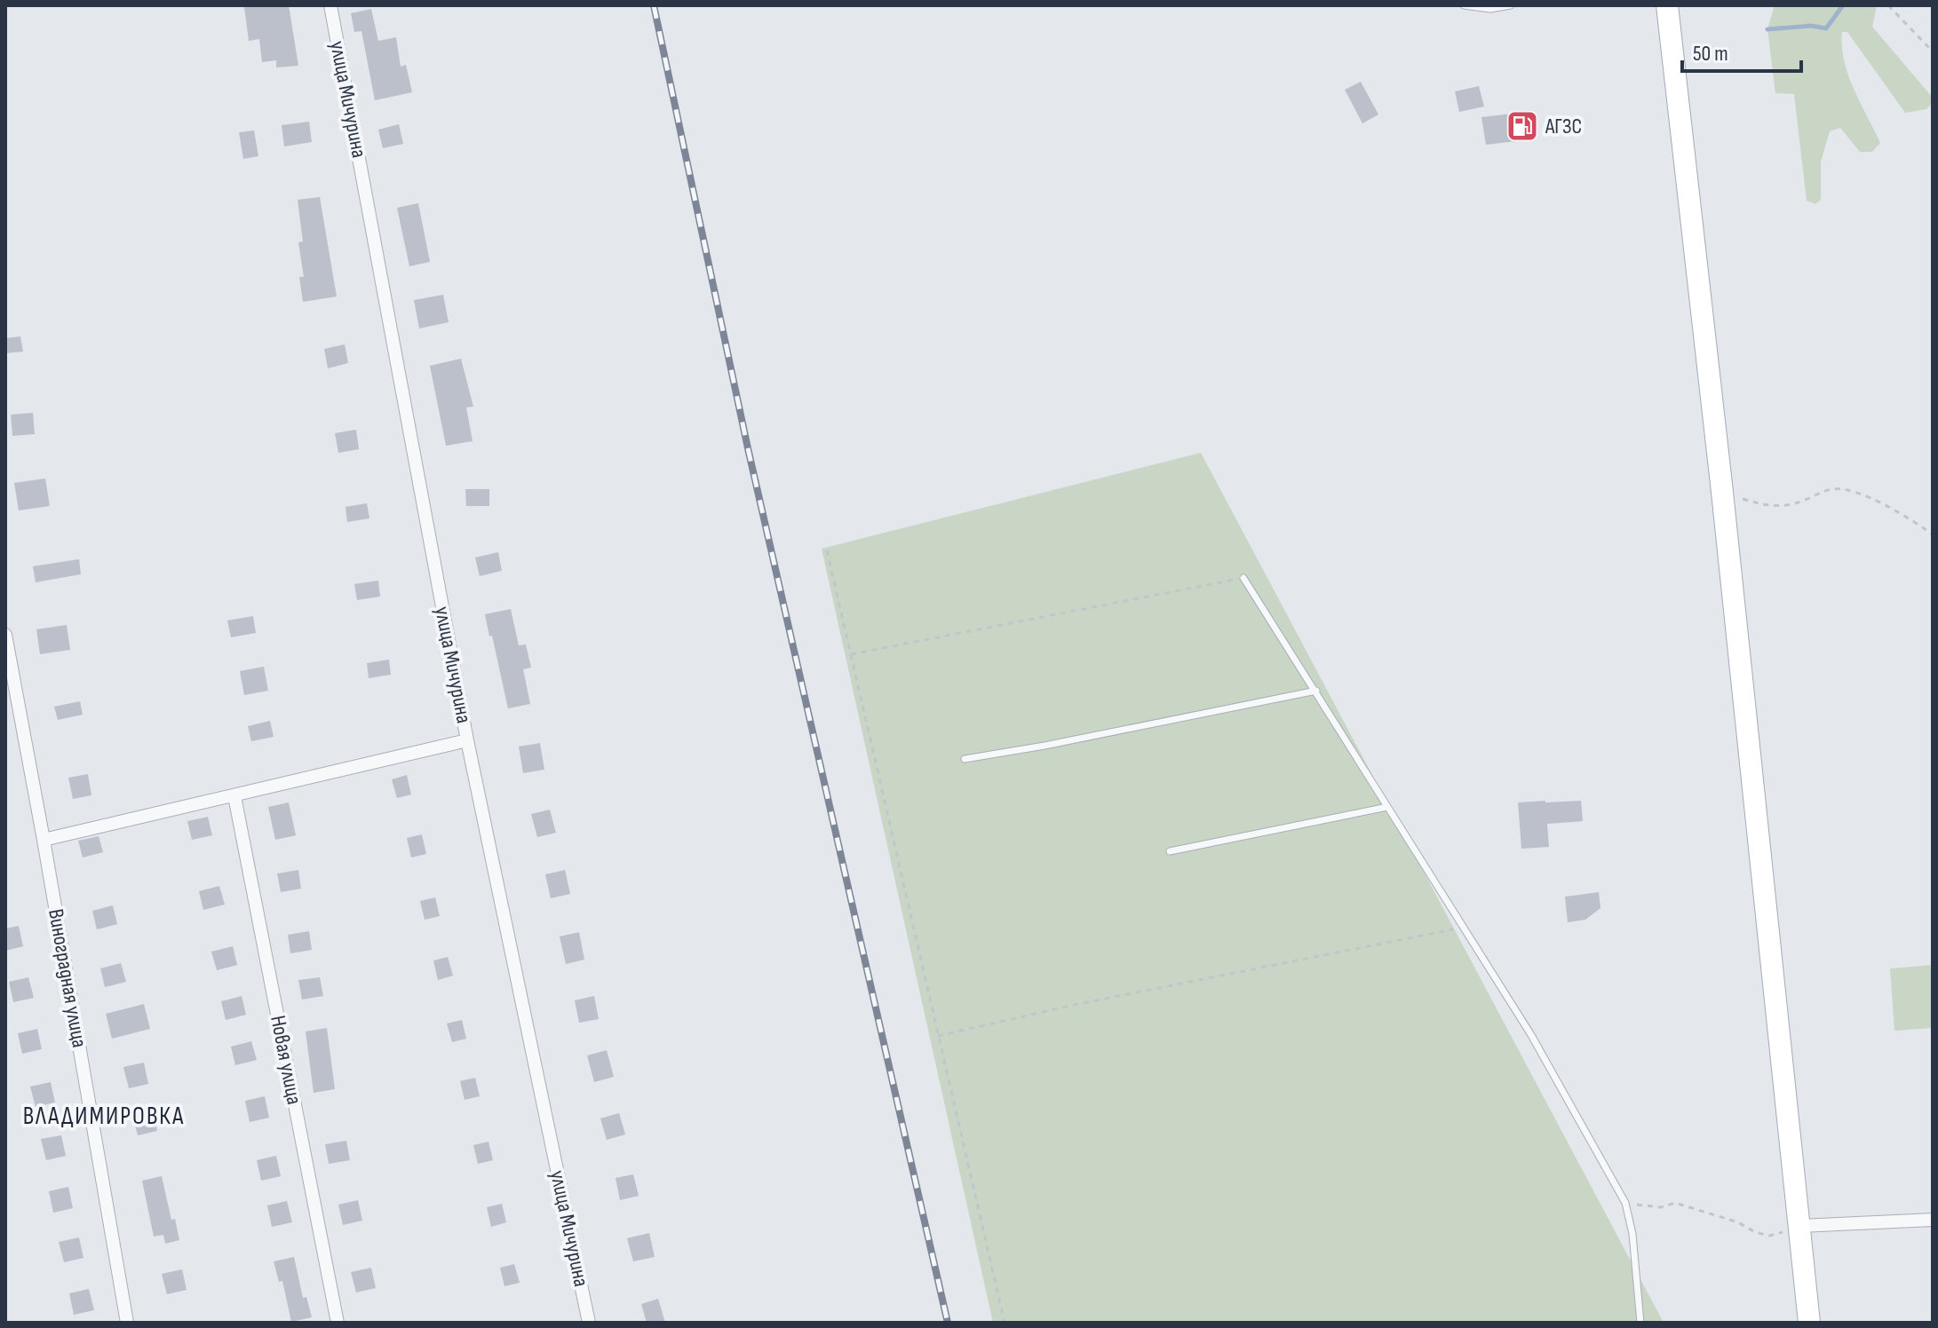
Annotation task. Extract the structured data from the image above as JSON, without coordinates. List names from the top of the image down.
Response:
{
  "streets": {
    "street": ["улица Мичурина", "Виноградная улица", "Новая улица"]
  },
  "districts": ["ВЛАДИМИРОВКА"],
  "places": {
    "fuel station": ["АГЗС"]
  },
  "scale_bar": "50 m"
}
